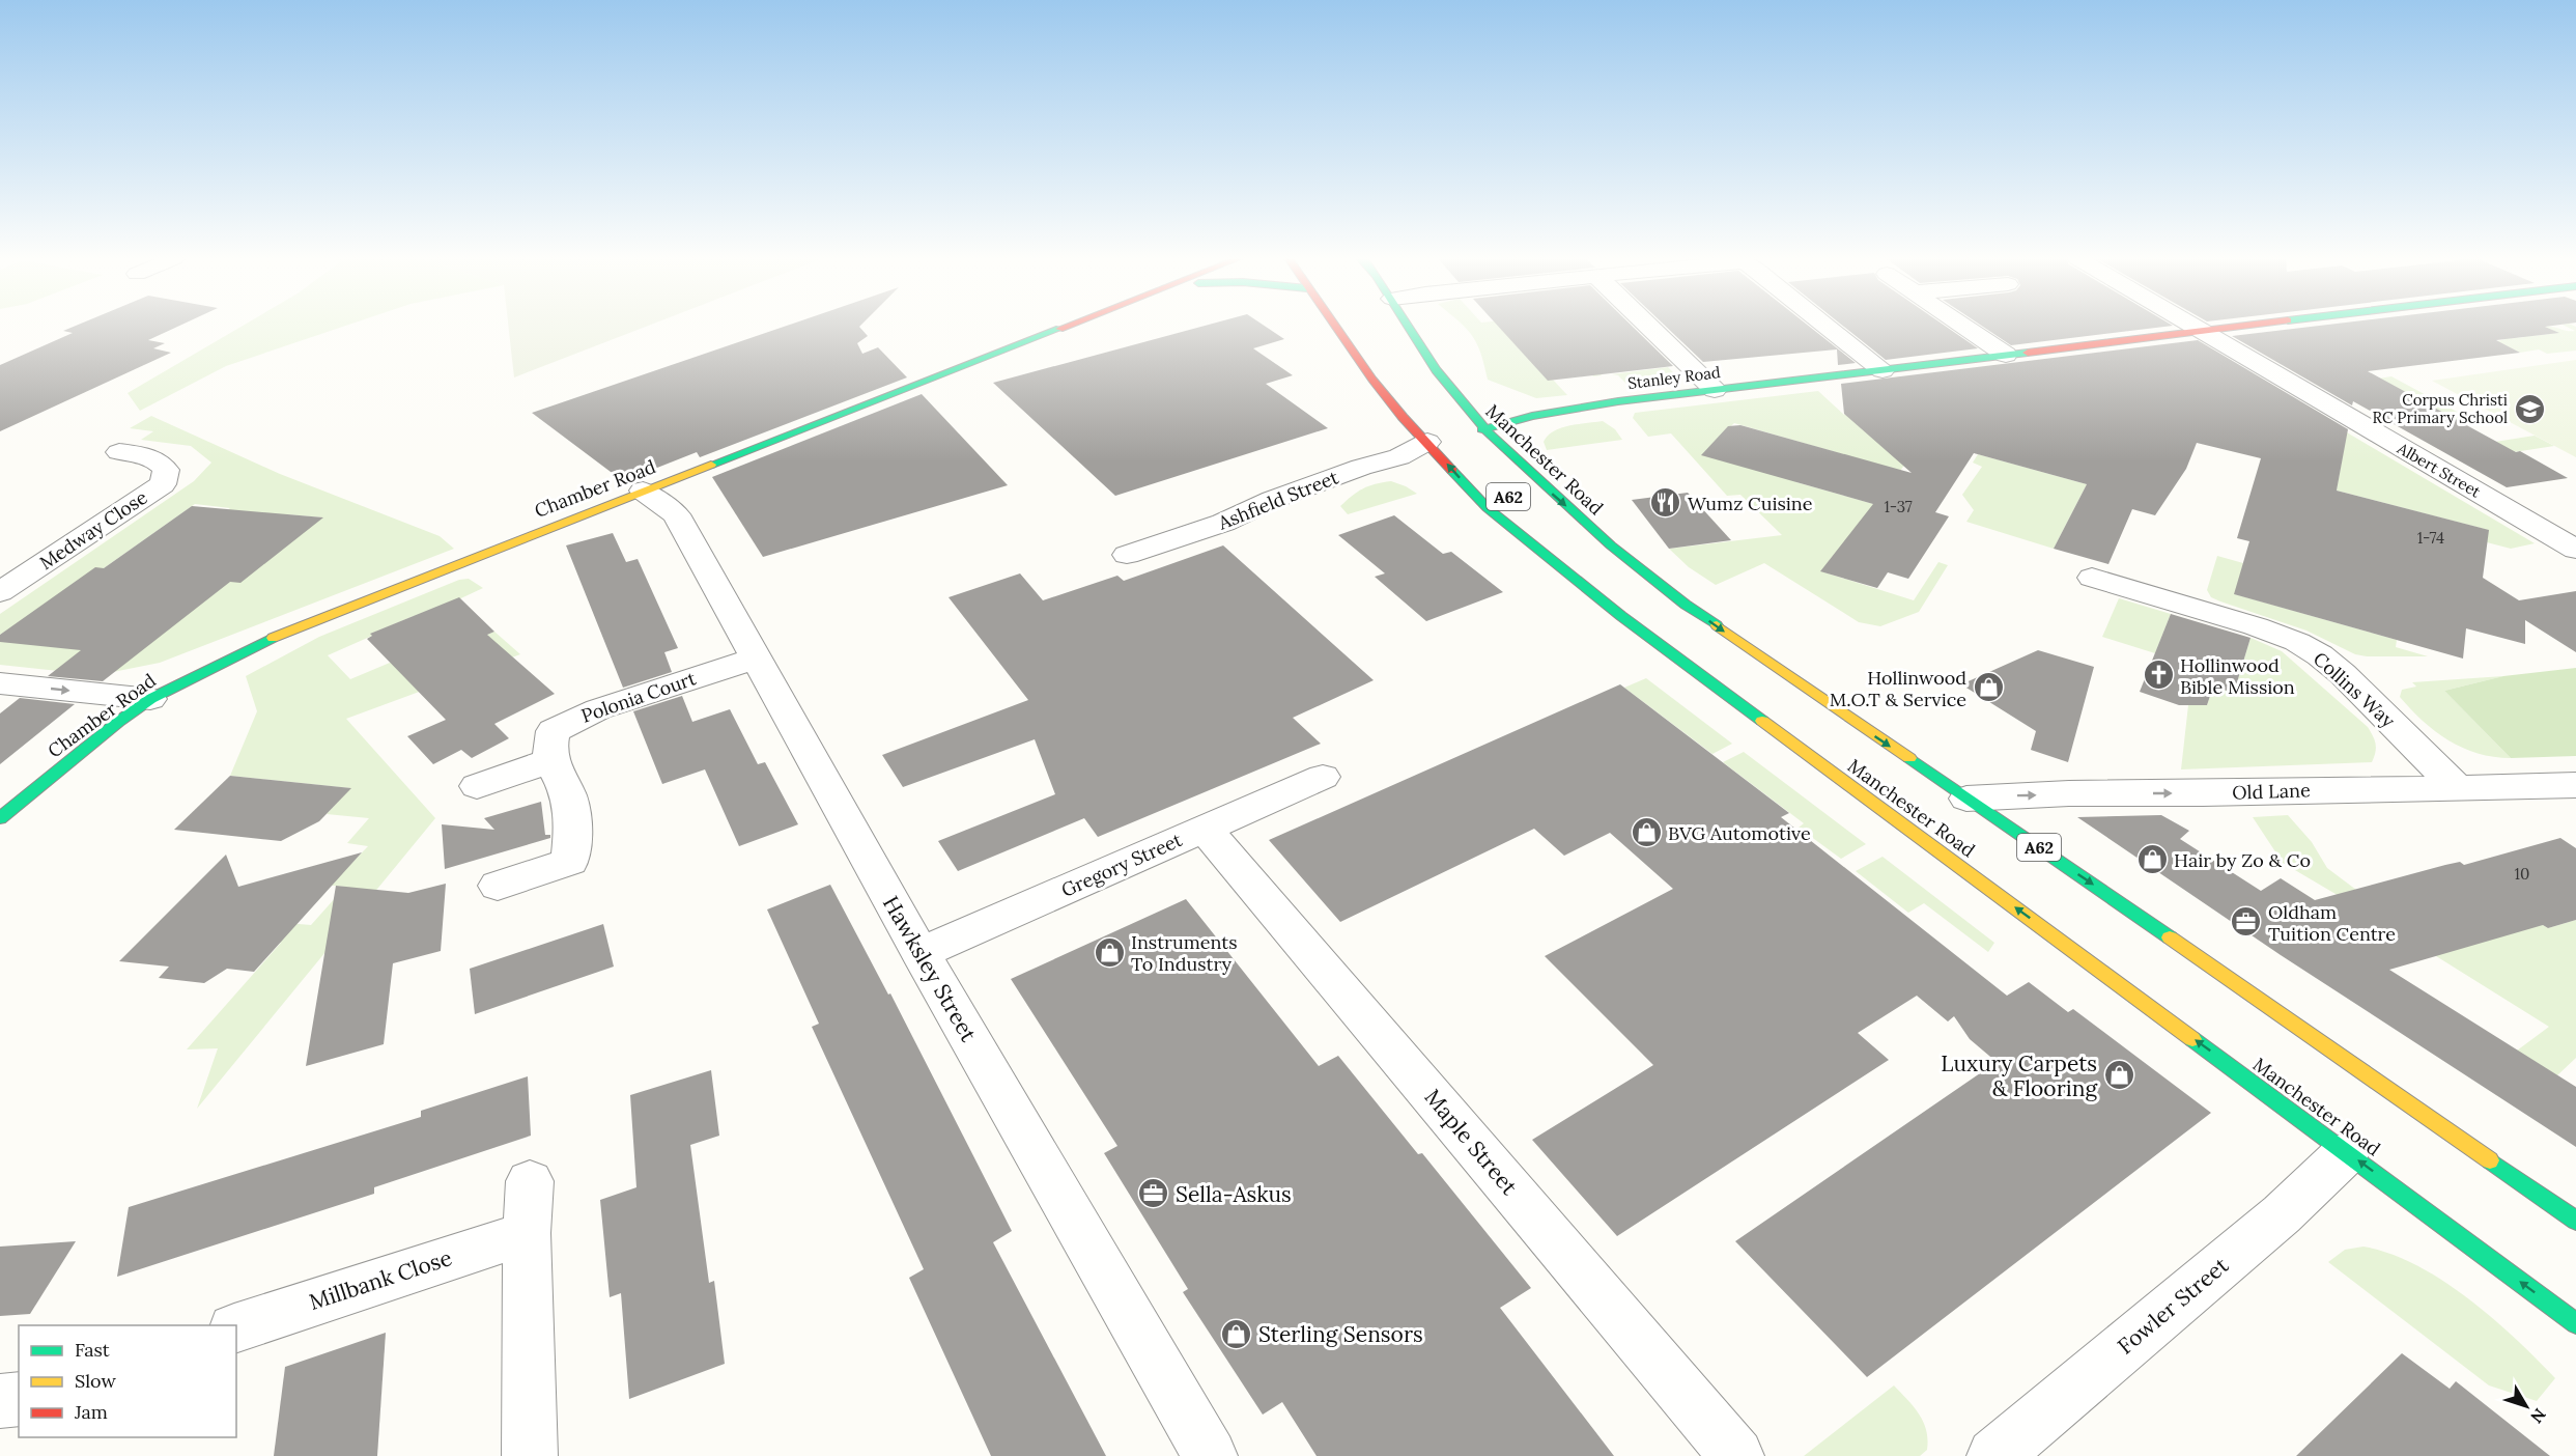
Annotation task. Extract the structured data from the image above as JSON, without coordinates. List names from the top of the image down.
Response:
{
  "streets": {
    "main road": [
      "Stanley Road",
      "Manchester Road",
      "Chamber Road",
      "A62"
    ],
    "street": [
      "Albert Street",
      "Ashfield Street",
      "Medway Close",
      "Collins Way",
      "Polonia Court",
      "Old Lane",
      "Gregory Street",
      "Hawksley Street",
      "Maple Street",
      "Millbank Close",
      "Fowler Street"
    ]
  },
  "crossings": [
    ["Stanley Road", "Manchester Road"],
    ["Stanley Road", "Albert Street"],
    ["Manchester Road", "Ashfield Street"],
    ["Manchester Road", "Old Lane"],
    ["Manchester Road", "Fowler Street"],
    ["Chamber Road", "Hawksley Street"],
    ["Collins Way", "Old Lane"],
    ["Polonia Court", "Hawksley Street"],
    ["Gregory Street", "Hawksley Street"],
    ["Gregory Street", "Maple Street"]
  ],
  "one_way": ["Old Lane"],
  "places": {
    "school or university": ["Corpus Christi RC Primary School"],
    "restaurant": ["Wumz Cuisine"],
    "church": ["Hollinwood Bible Mission"],
    "shop": [
      "Hollinwood M.O.T & Service",
      "BVG Automotive",
      "Hair by Zo & Co",
      "Instruments To Industry",
      "Luxury Carpets & Flooring",
      "Sterling Sensors"
    ],
    "office": ["Oldham Tuition Centre", "Sella-Askus"]
  },
  "house_numbers": ["1-37", "1-74", "10"],
  "legend": ["Fast", "Slow", "Jam"],
  "north": "bottom right"
}
